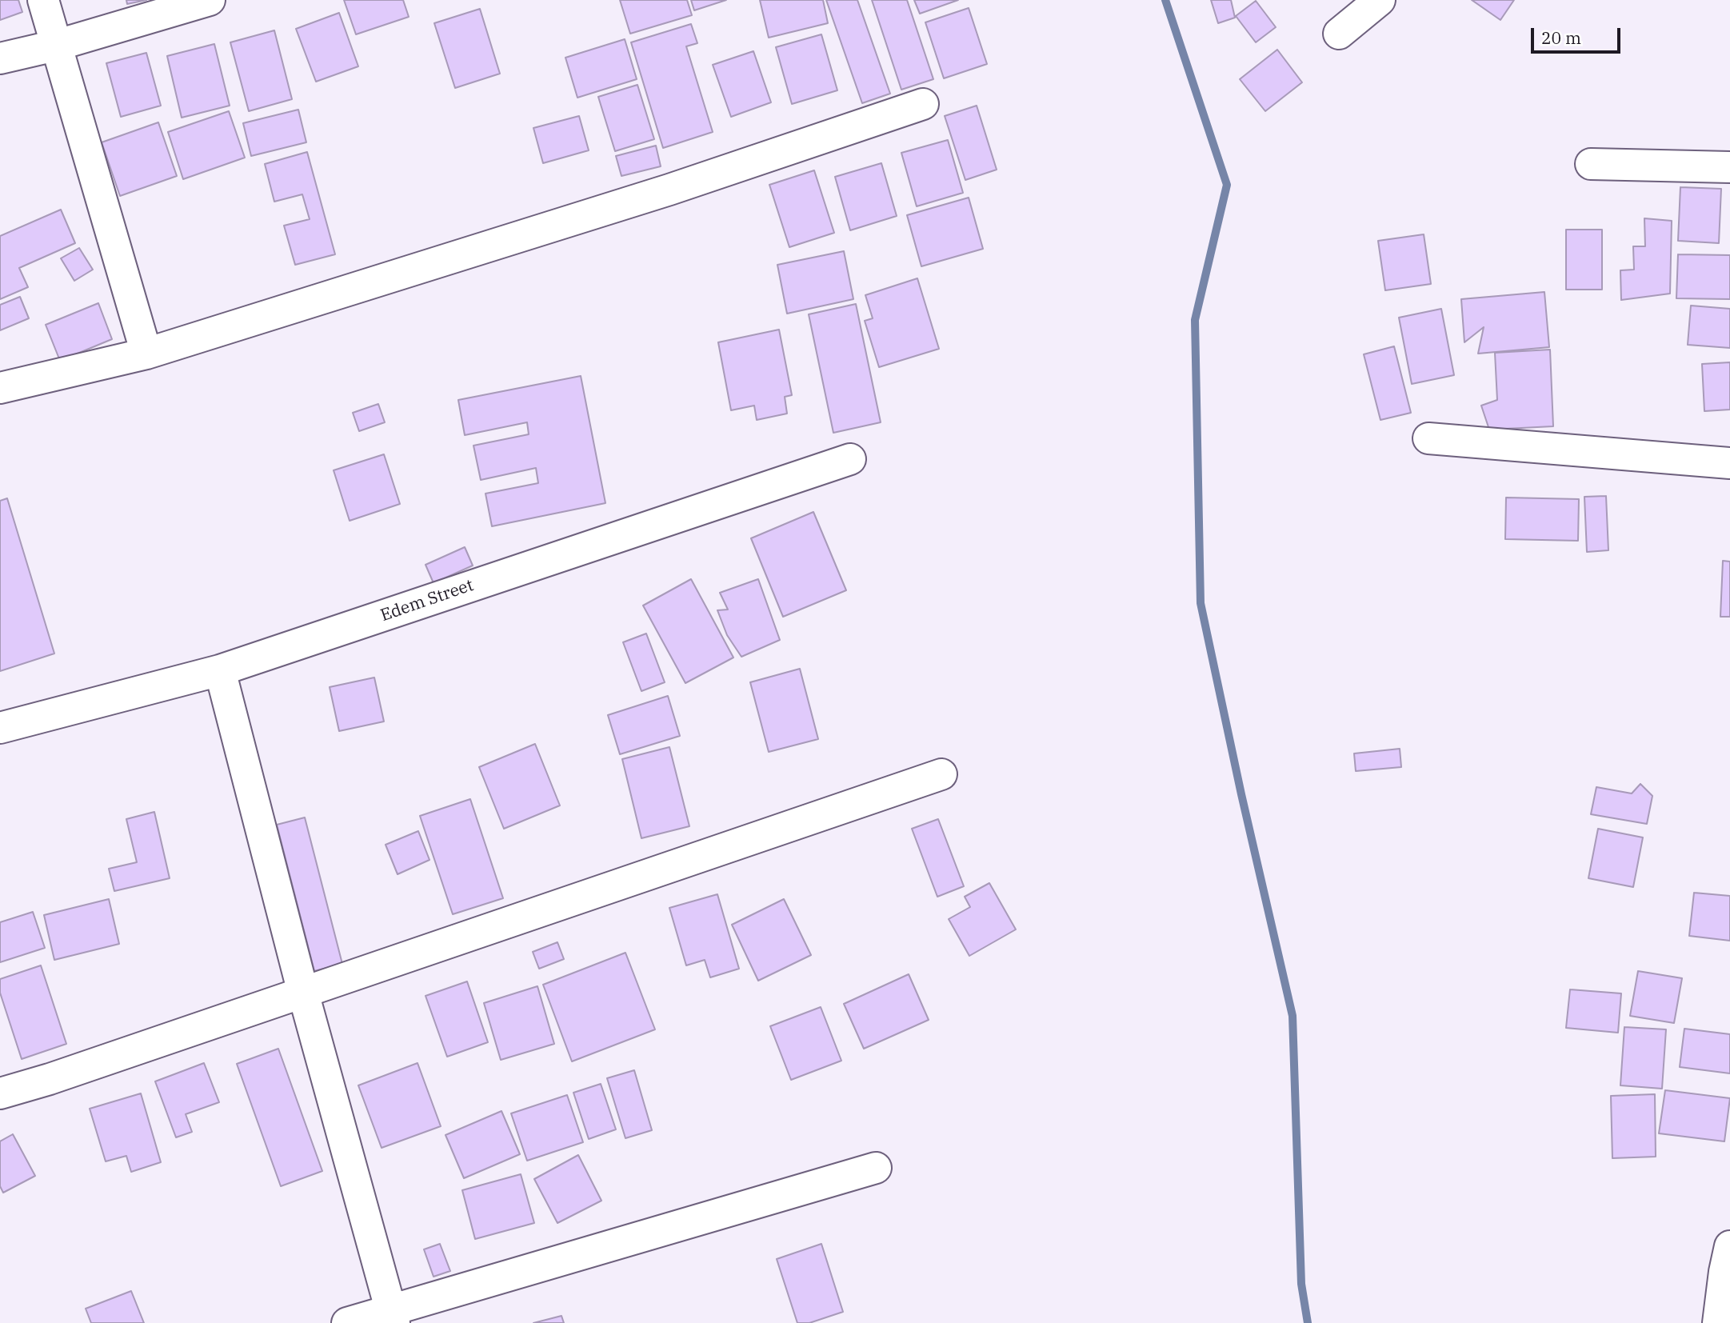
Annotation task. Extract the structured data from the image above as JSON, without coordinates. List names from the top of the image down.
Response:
{
  "streets": {
    "street": ["Edem Street"]
  },
  "scale_bar": "20 m"
}
